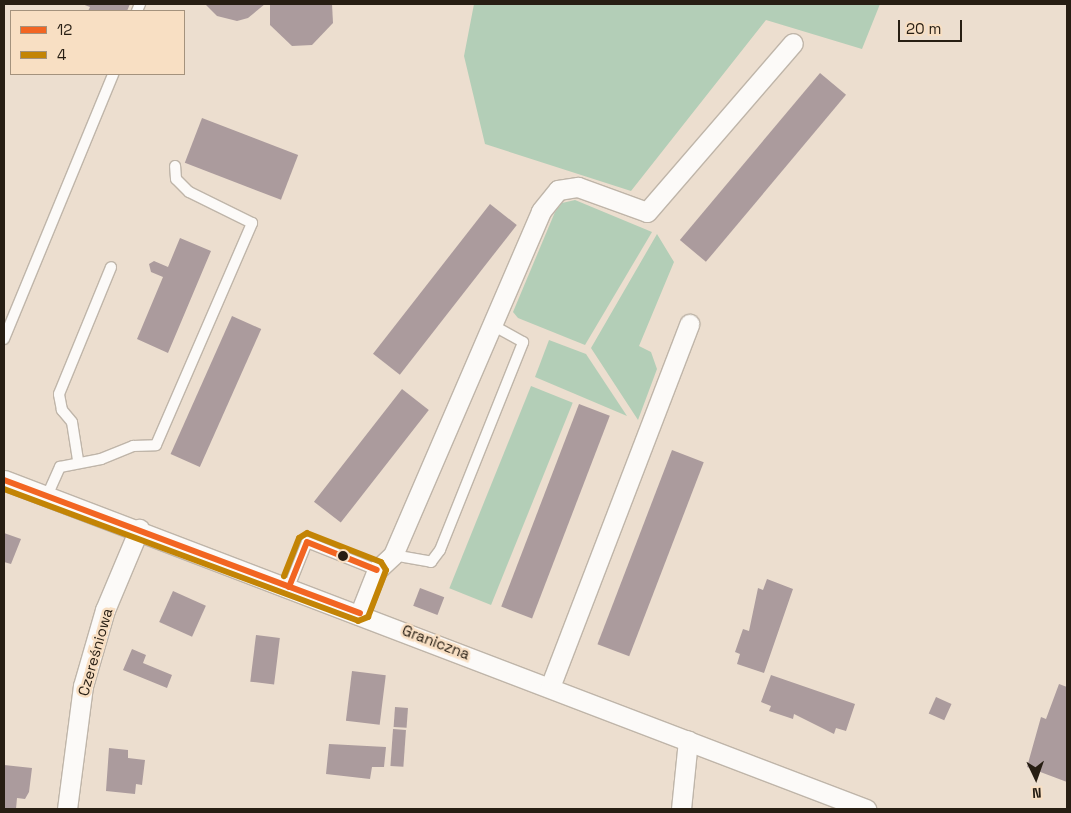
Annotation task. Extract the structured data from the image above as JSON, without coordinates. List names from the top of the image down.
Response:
{
  "streets": {
    "street": ["Graniczna", "Czereśniowa"]
  },
  "crossings": [
    ["Graniczna", "Czereśniowa"]
  ],
  "lines": ["transit line 12", "transit line 4"],
  "legend": ["12", "4"],
  "scale_bar": "20 m",
  "north": "bottom"
}
